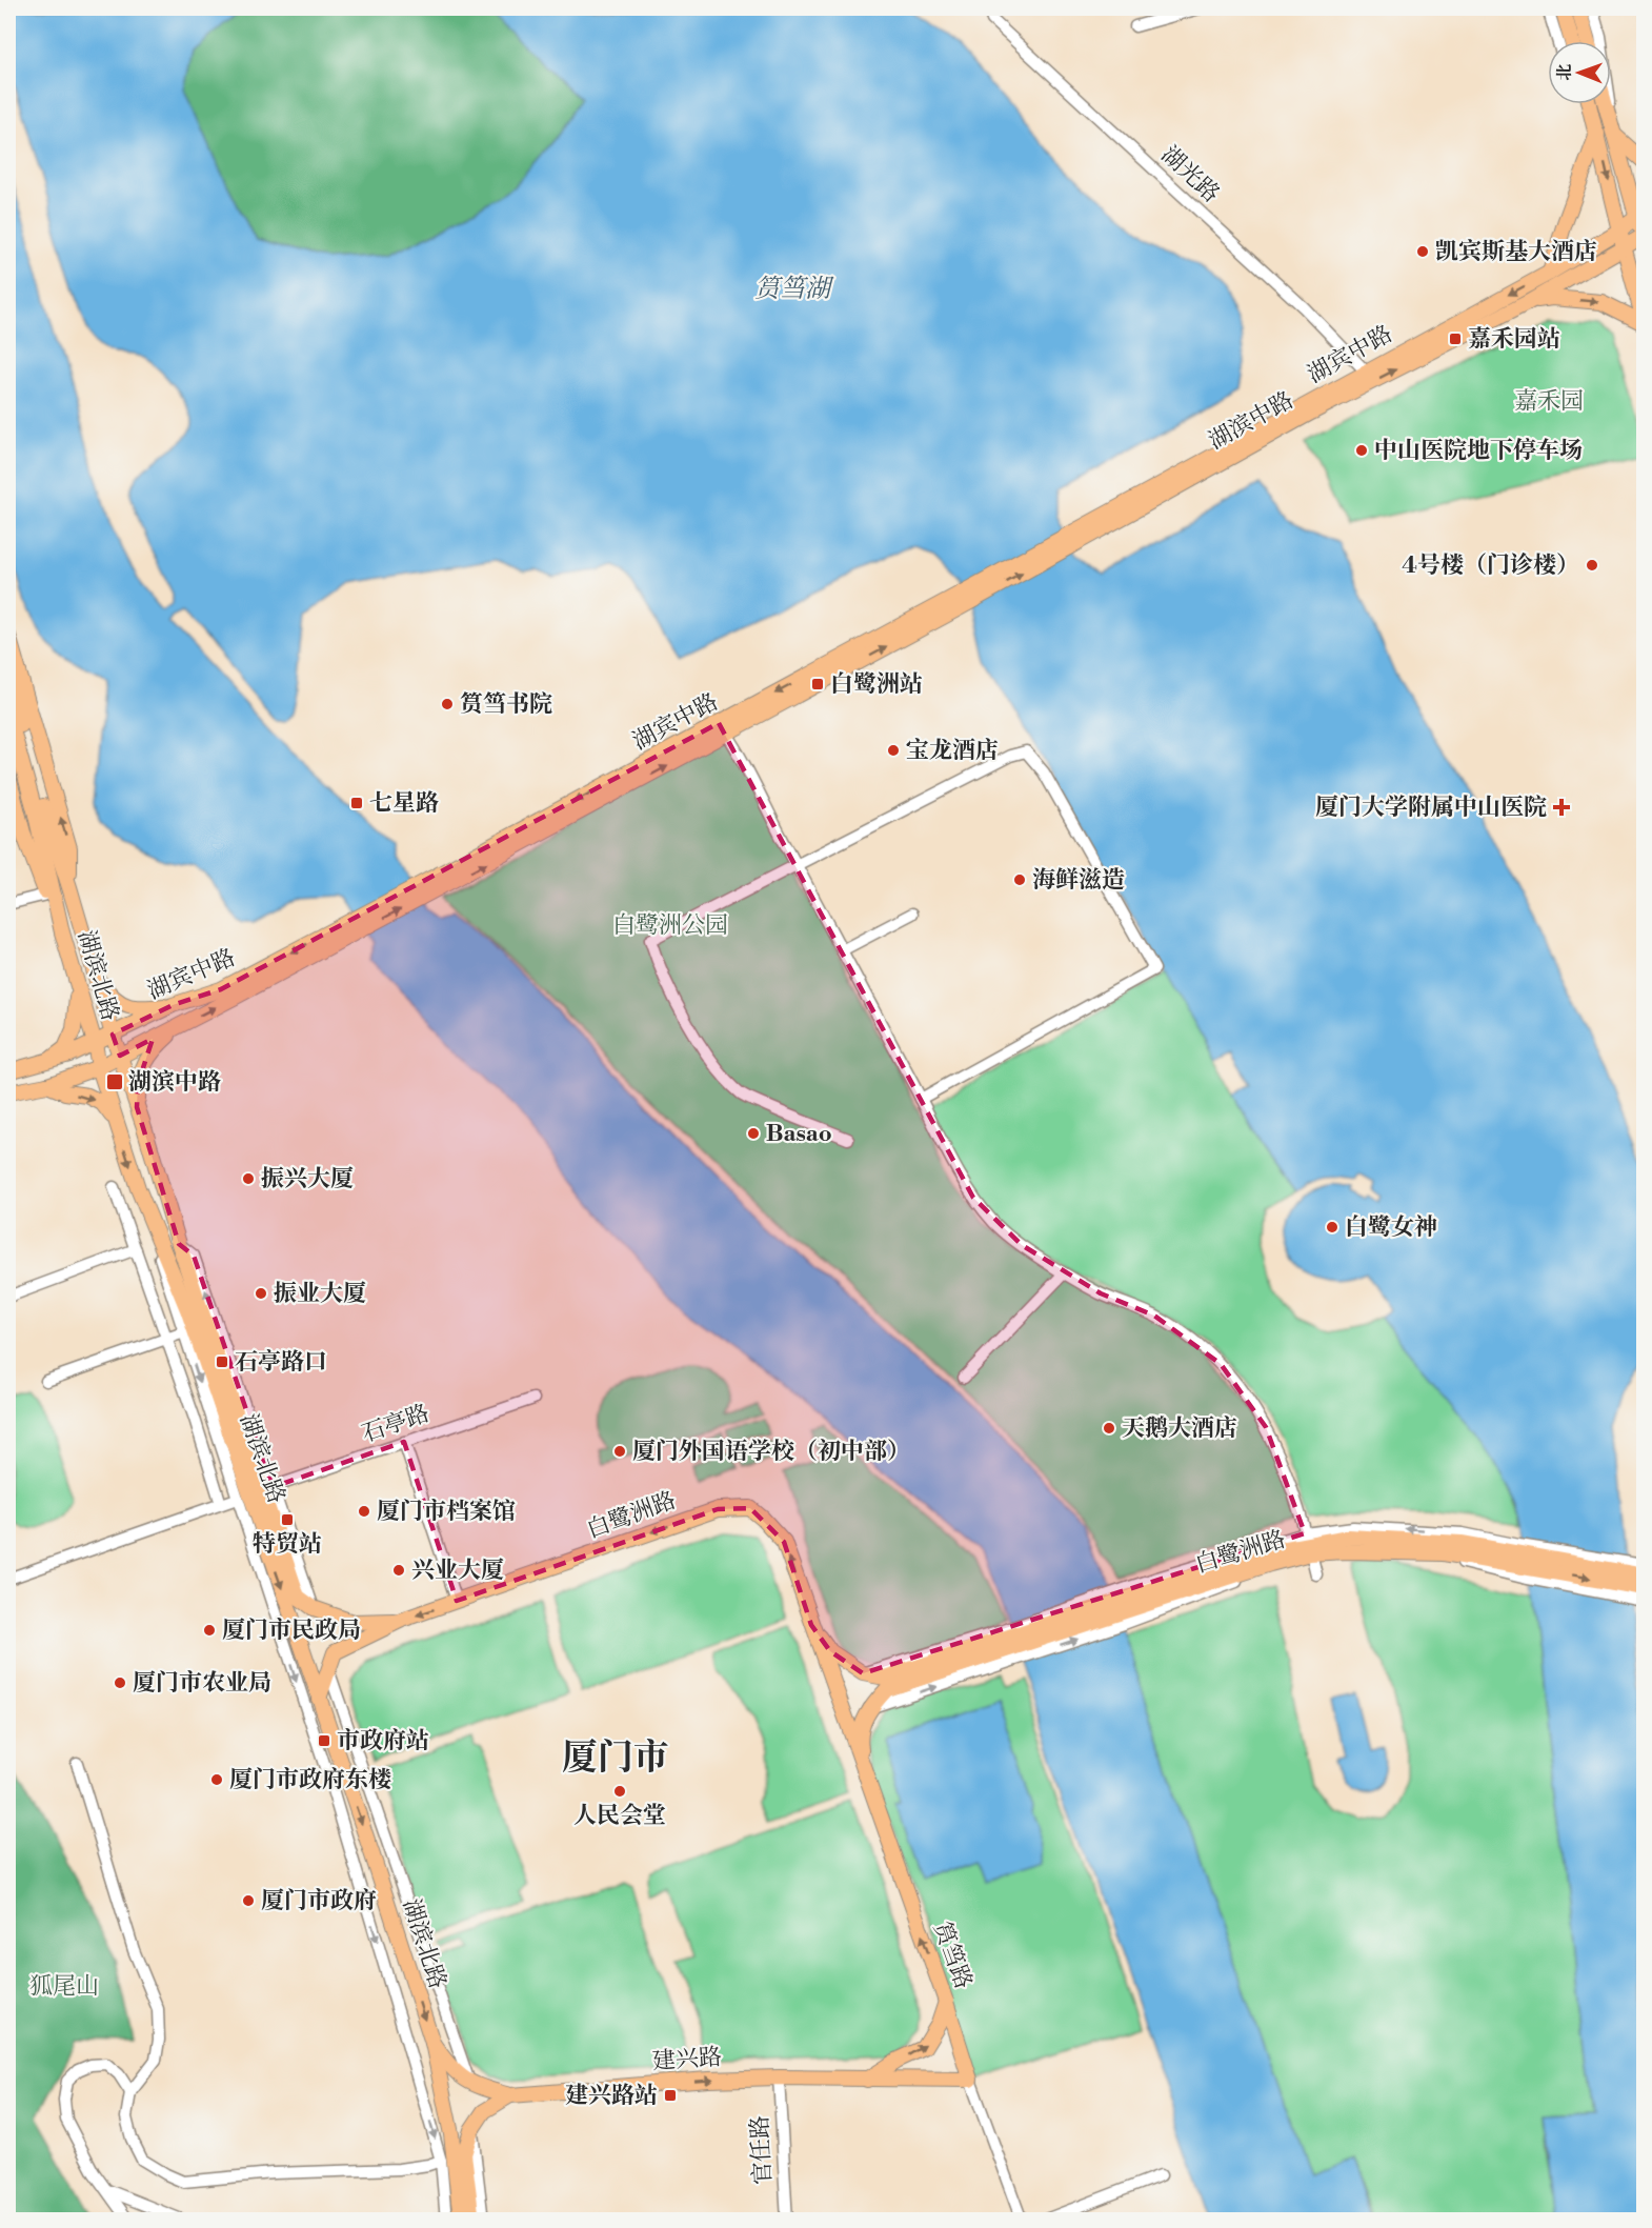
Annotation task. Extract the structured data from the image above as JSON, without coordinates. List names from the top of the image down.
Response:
{
  "streets": {
    "main road": [
      "湖宾中路",
      "湖滨中路",
      "湖滨北路",
      "白鹭洲路",
      "筼筜路",
      "建兴路"
    ],
    "street": ["湖光路", "石亭路", "官任路"]
  },
  "crossings": [
    ["湖光路", "湖宾中路"],
    ["湖宾中路", "湖滨中路"],
    ["湖宾中路", "湖滨北路"],
    ["湖滨北路", "白鹭洲路"],
    ["湖滨北路", "建兴路"],
    ["白鹭洲路", "筼筜路"],
    ["筼筜路", "建兴路"],
    ["建兴路", "官任路"]
  ],
  "one_way": ["湖滨中路", "筼筜路", "建兴路"],
  "districts": ["厦门市"],
  "water": ["筼筜湖"],
  "parks": ["嘉禾园", "白鹭洲公园", "狐尾山"],
  "places": {
    "other": [
      "凯宾斯基大酒店",
      "中山医院地下停车场",
      "4号楼（门诊楼）",
      "筼筜书院",
      "宝龙酒店",
      "海鲜滋造",
      "Basao",
      "振兴大厦",
      "白鹭女神",
      "振业大厦",
      "天鹅大酒店",
      "厦门外国语学校（初中部）",
      "厦门市档案馆",
      "兴业大厦",
      "厦门市民政局",
      "厦门市农业局",
      "厦门市政府东楼",
      "人民会堂",
      "厦门市政府"
    ],
    "transit": [
      "嘉禾园站",
      "白鹭洲站",
      "七星路",
      "湖滨中路",
      "石亭路口",
      "特贸站",
      "市政府站",
      "建兴路站"
    ],
    "health": ["厦门大学附属中山医院"]
  },
  "north": "left"
}
